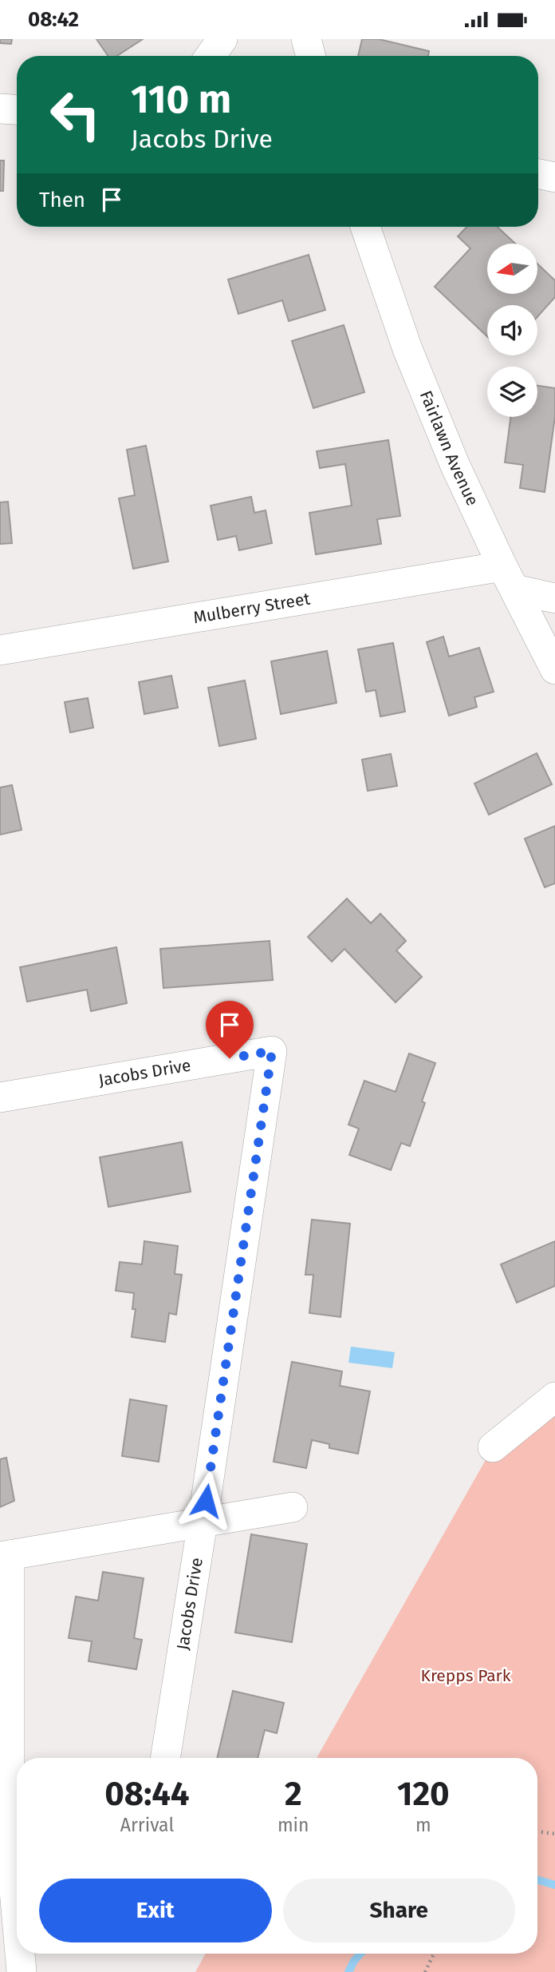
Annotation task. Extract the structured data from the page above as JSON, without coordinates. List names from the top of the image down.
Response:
{
  "streets": {
    "street": ["Fairlawn Avenue", "Mulberry Street", "Jacobs Drive"]
  },
  "crossings": [
    ["Fairlawn Avenue", "Mulberry Street"]
  ],
  "parks": ["Krepps Park"],
  "north": "left",
  "page": {
    "status": "08:42",
    "turn": ["110 m", "Jacobs Drive"],
    "then": "Then",
    "eta": [
      "08:44",
      "Arrival",
      "2",
      "min",
      "120",
      "m"
    ],
    "buttons": ["Exit", "Share"]
  }
}
